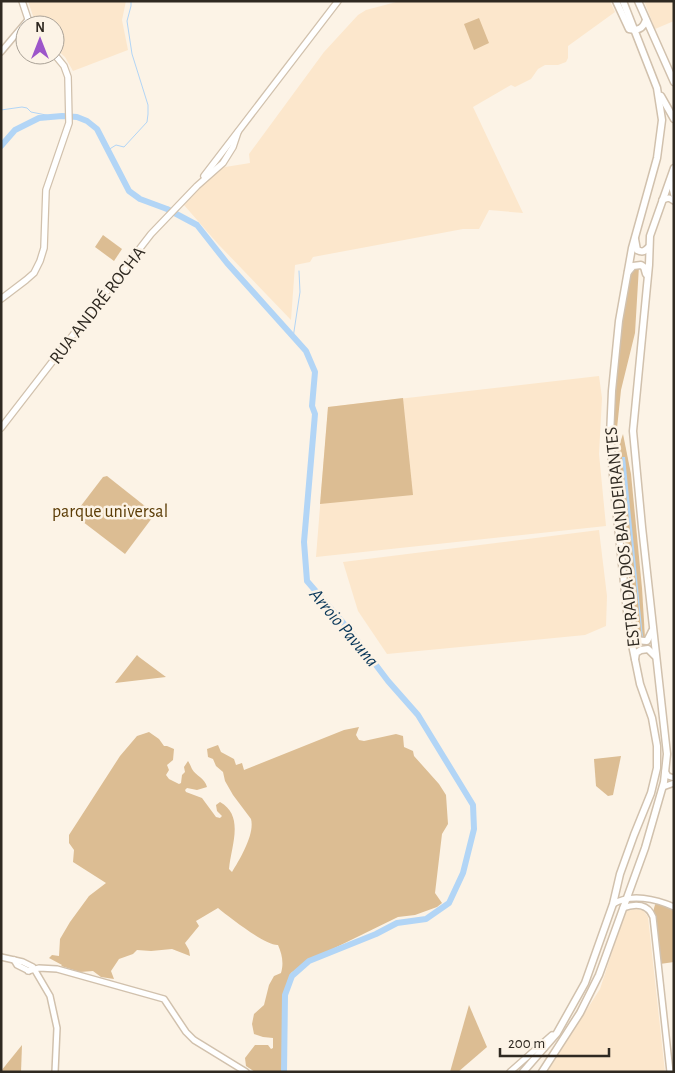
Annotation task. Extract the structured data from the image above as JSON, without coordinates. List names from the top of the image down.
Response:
{
  "streets": {
    "main road": ["RUA ANDRÉ ROCHA", "ESTRADA DOS BANDEIRANTES"]
  },
  "water": ["Arroio Pavuna"],
  "parks": ["parque universal"],
  "scale_bar": "200 m",
  "north": "top"
}
